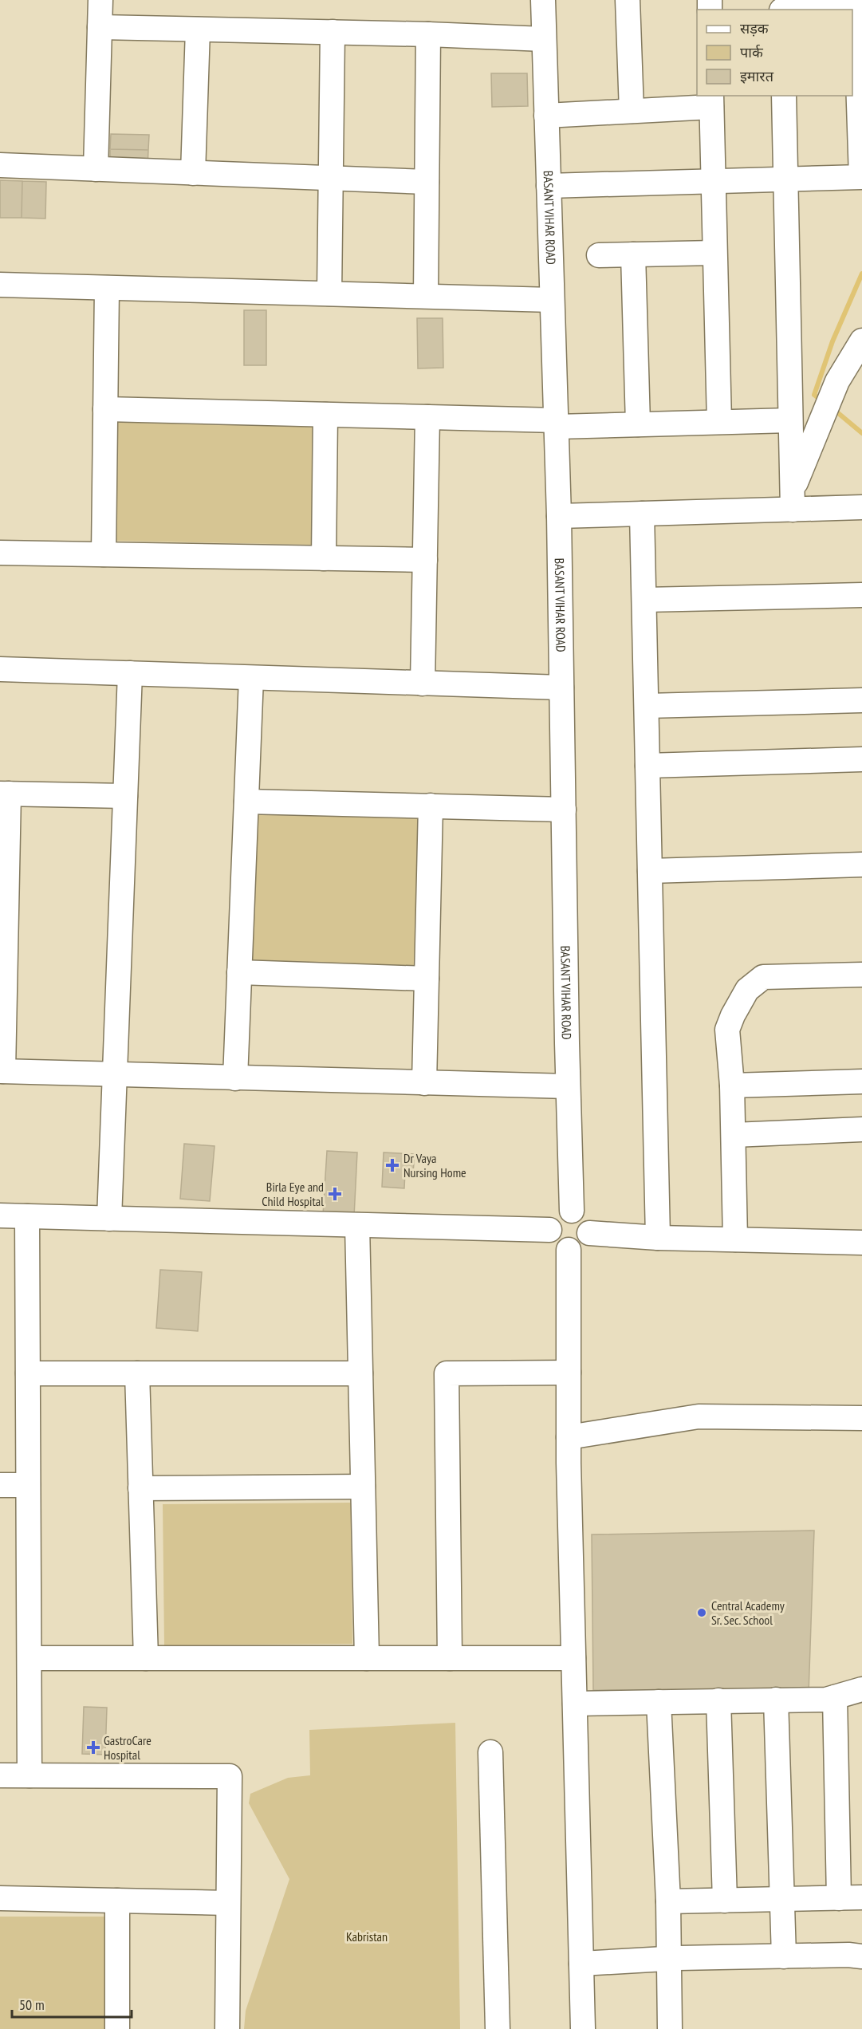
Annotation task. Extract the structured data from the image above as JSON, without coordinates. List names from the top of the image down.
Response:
{
  "streets": {
    "street": ["BASANT VIHAR ROAD"]
  },
  "parks": ["Kabristan"],
  "places": {
    "health": ["Dr Vaya Nursing Home", "Birla Eye and Child Hospital", "GastroCare Hospital"],
    "other": ["Central Academy Sr. Sec. School"]
  },
  "legend": ["सड़क", "पार्क", "इमारत"],
  "scale_bar": "50 m"
}
